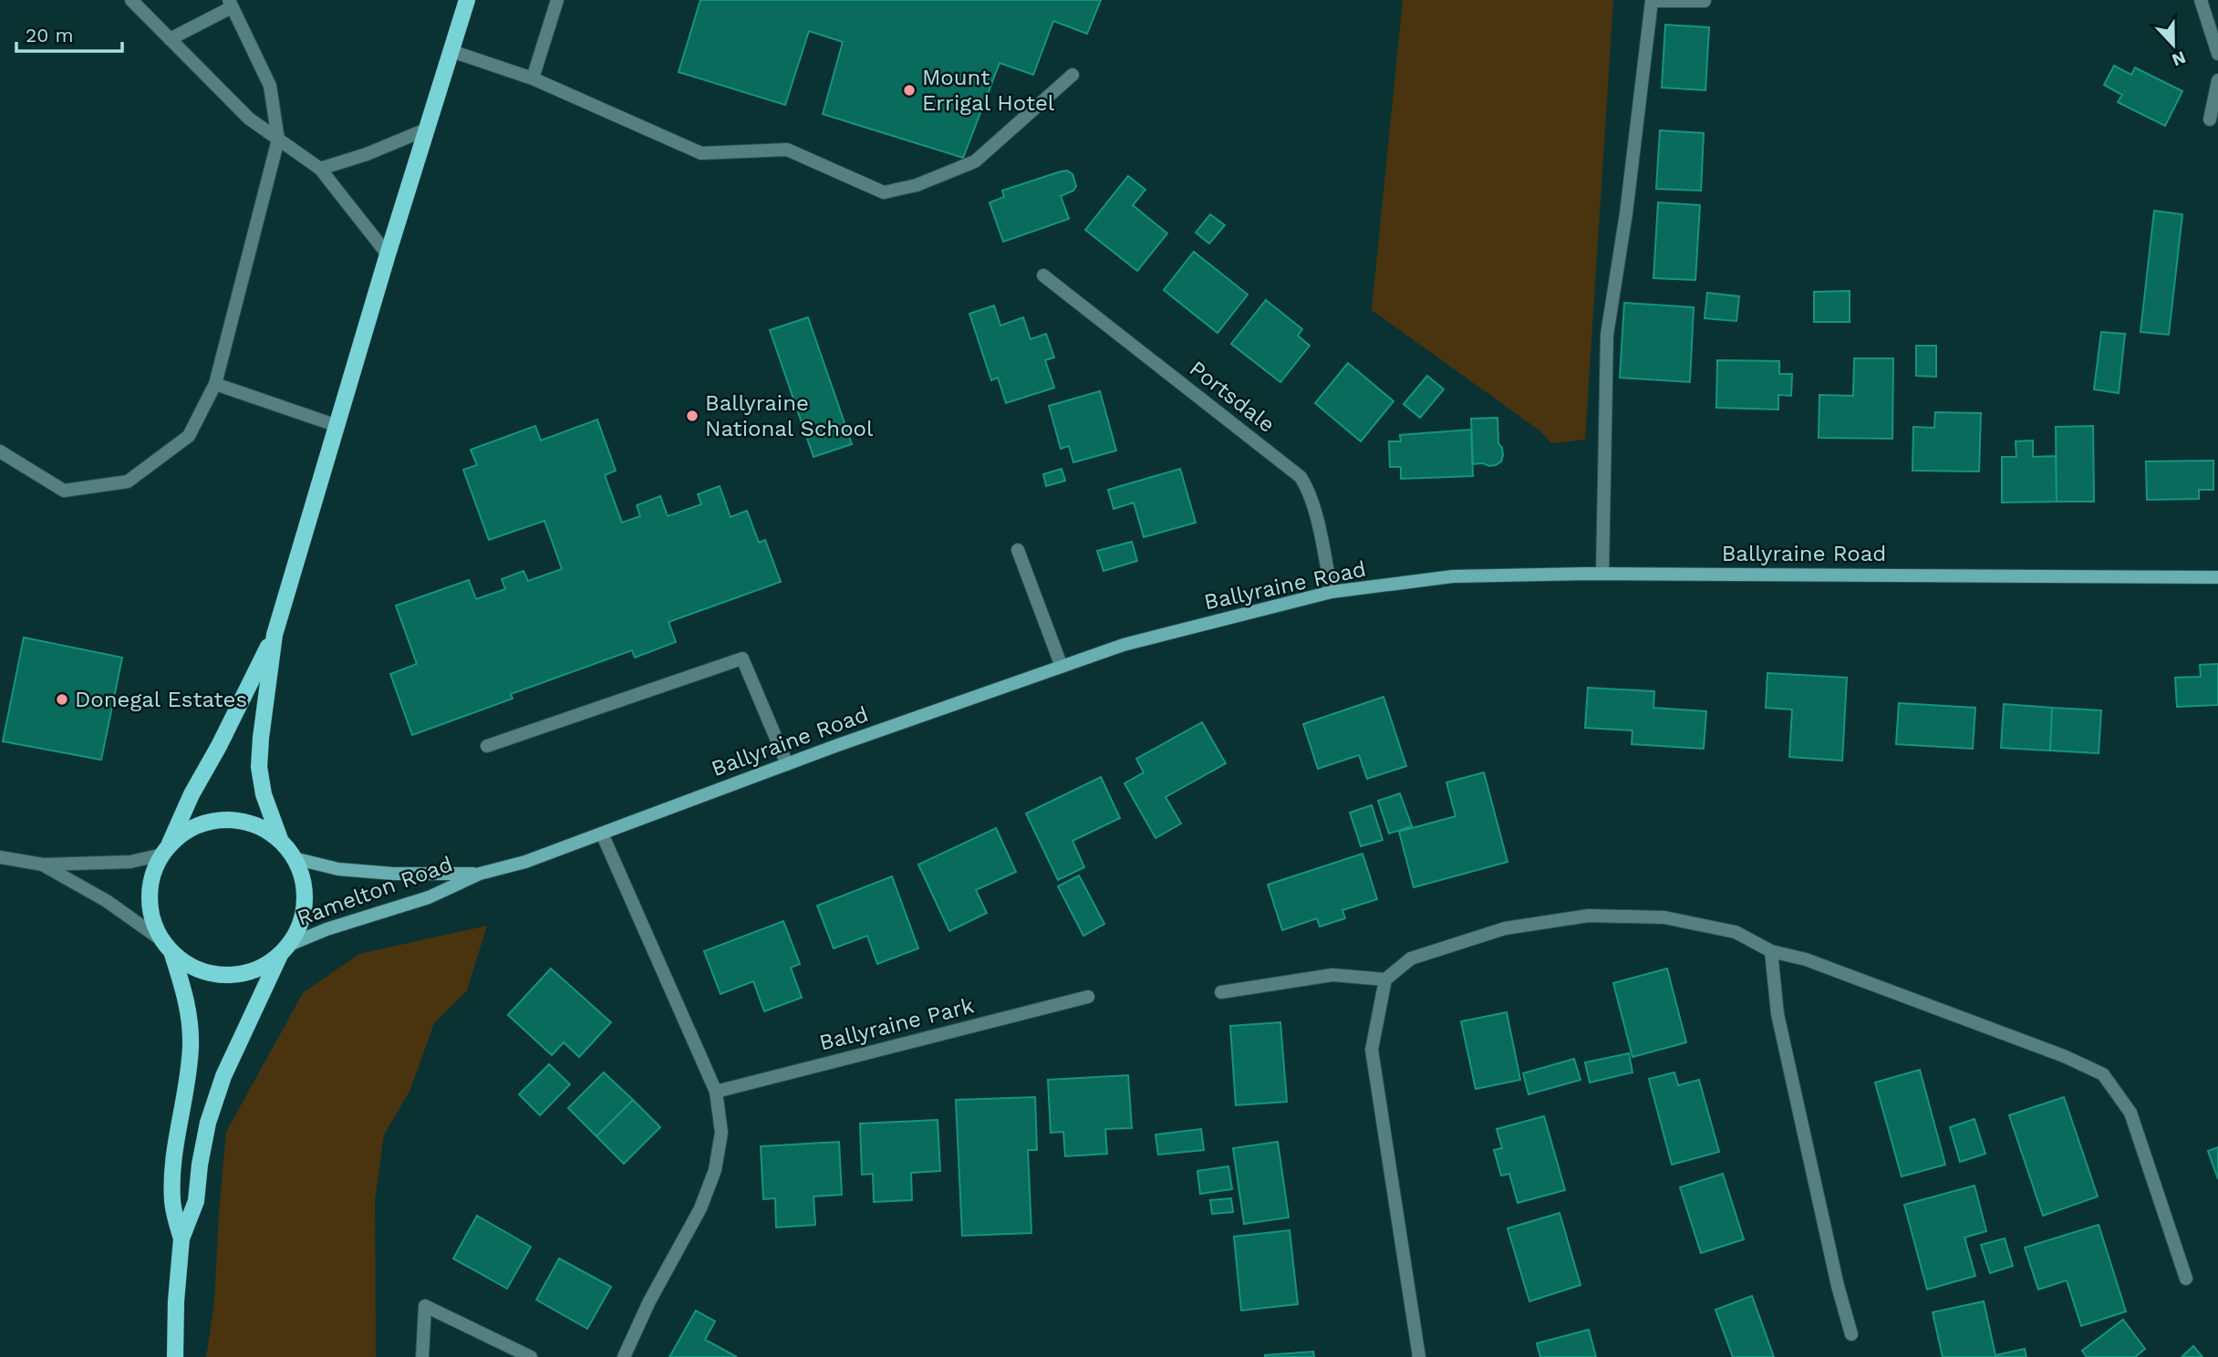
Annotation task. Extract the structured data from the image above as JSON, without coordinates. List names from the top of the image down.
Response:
{
  "streets": {
    "main road": ["Ballyraine Road", "Ramelton Road"],
    "street": ["Portsdale", "Ballyraine Park"]
  },
  "crossings": [
    ["Portsdale", "Ballyraine Road"],
    ["Ballyraine Road", "Ramelton Road"]
  ],
  "places": ["Mount Errigal Hotel", "Ballyraine National School", "Donegal Estates"],
  "scale_bar": "20 m",
  "north": "bottom"
}
